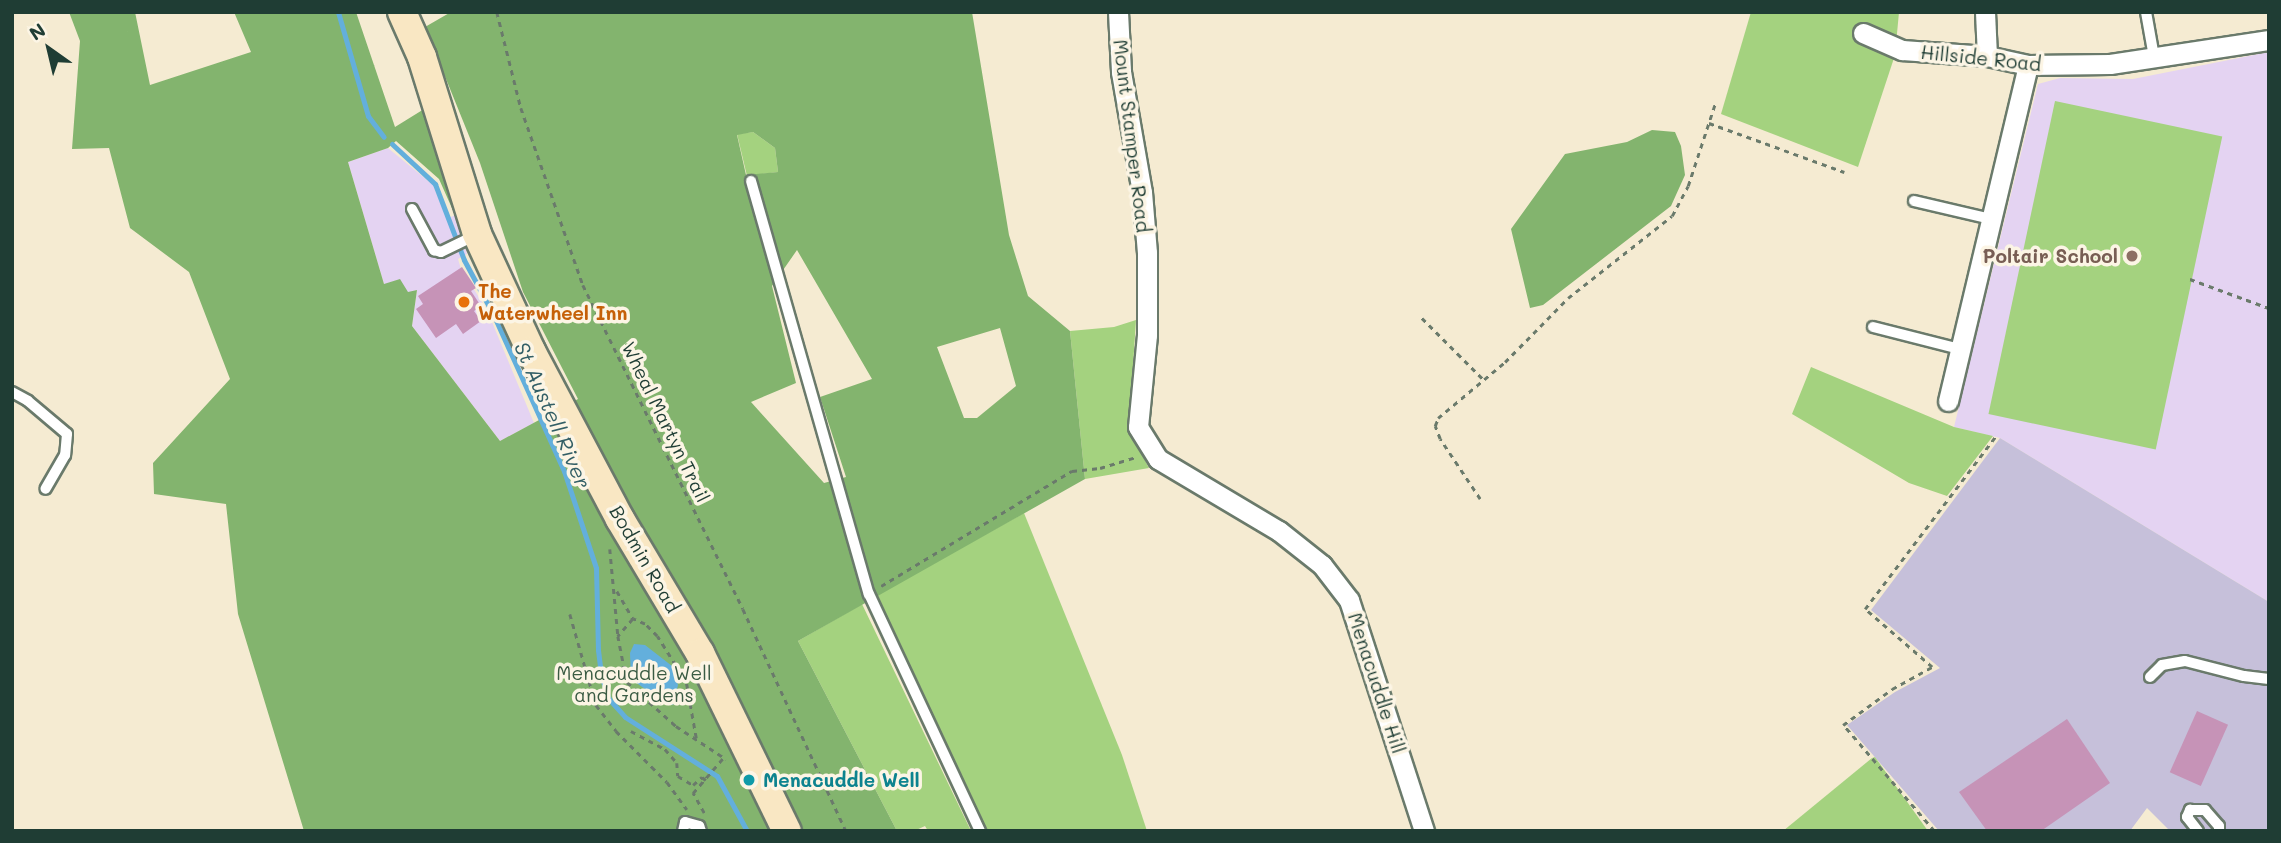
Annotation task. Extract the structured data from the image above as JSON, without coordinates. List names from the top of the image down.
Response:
{
  "streets": {
    "main road": ["Bodmin Road"],
    "street": ["Hillside Road", "Mount Stamper Road", "Menacuddle Hill"],
    "path": ["Wheal Martyn Trail"]
  },
  "crossings": [
    ["Mount Stamper Road", "Menacuddle Hill"]
  ],
  "water": ["St Austell River"],
  "parks": ["Menacuddle Well and Gardens"],
  "places": ["Poltair School", "The Waterwheel Inn", "Menacuddle Well"],
  "north": "top left"
}
